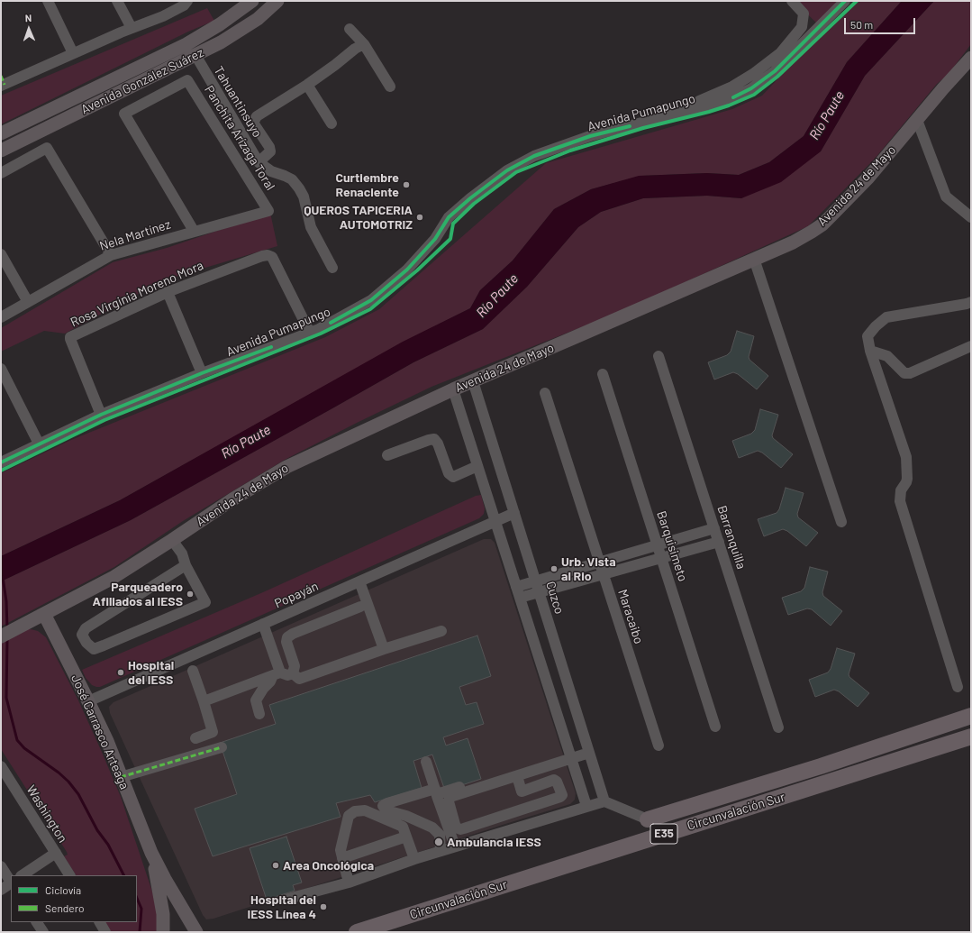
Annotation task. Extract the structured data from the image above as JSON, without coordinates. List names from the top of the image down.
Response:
{
  "streets": {
    "highway": ["Circunvalación Sur", "E35"],
    "main road": ["Avenida González Suárez", "Avenida 24 de Mayo", "José Carrasco Arteaga"],
    "street": [
      "Tahuantinsuyo",
      "Avenida Pumapungo",
      "Panchita Arízaga Toral",
      "Nela Martínez",
      "Rosa Virginia Moreno Mora",
      "Barranquilla",
      "Barquisimeto",
      "Popayán",
      "Cuzco",
      "Maracaibo",
      "Washington"
    ]
  },
  "crossings": [
    ["Avenida González Suárez", "Tahuantinsuyo"],
    ["Avenida Pumapungo", "Rosa Virginia Moreno Mora"],
    ["Panchita Arízaga Toral", "Nela Martínez"],
    ["Avenida 24 de Mayo", "Cuzco"],
    ["Avenida 24 de Mayo", "José Carrasco Arteaga"],
    ["Popayán", "Cuzco"],
    ["Popayán", "José Carrasco Arteaga"]
  ],
  "water": ["Río Paute"],
  "places": [
    "Curtiembre Renaciente",
    "QUEROS TAPICERIA AUTOMOTRIZ",
    "Urb. Vista al Rio",
    "Parqueadero Afiliados al IESS",
    "Hospital del IESS",
    "Ambulancia IESS",
    "Area Oncológica",
    "Hospital del IESS Línea 4"
  ],
  "legend": ["Ciclovía", "Sendero"],
  "scale_bar": "50 m",
  "north": "top"
}
